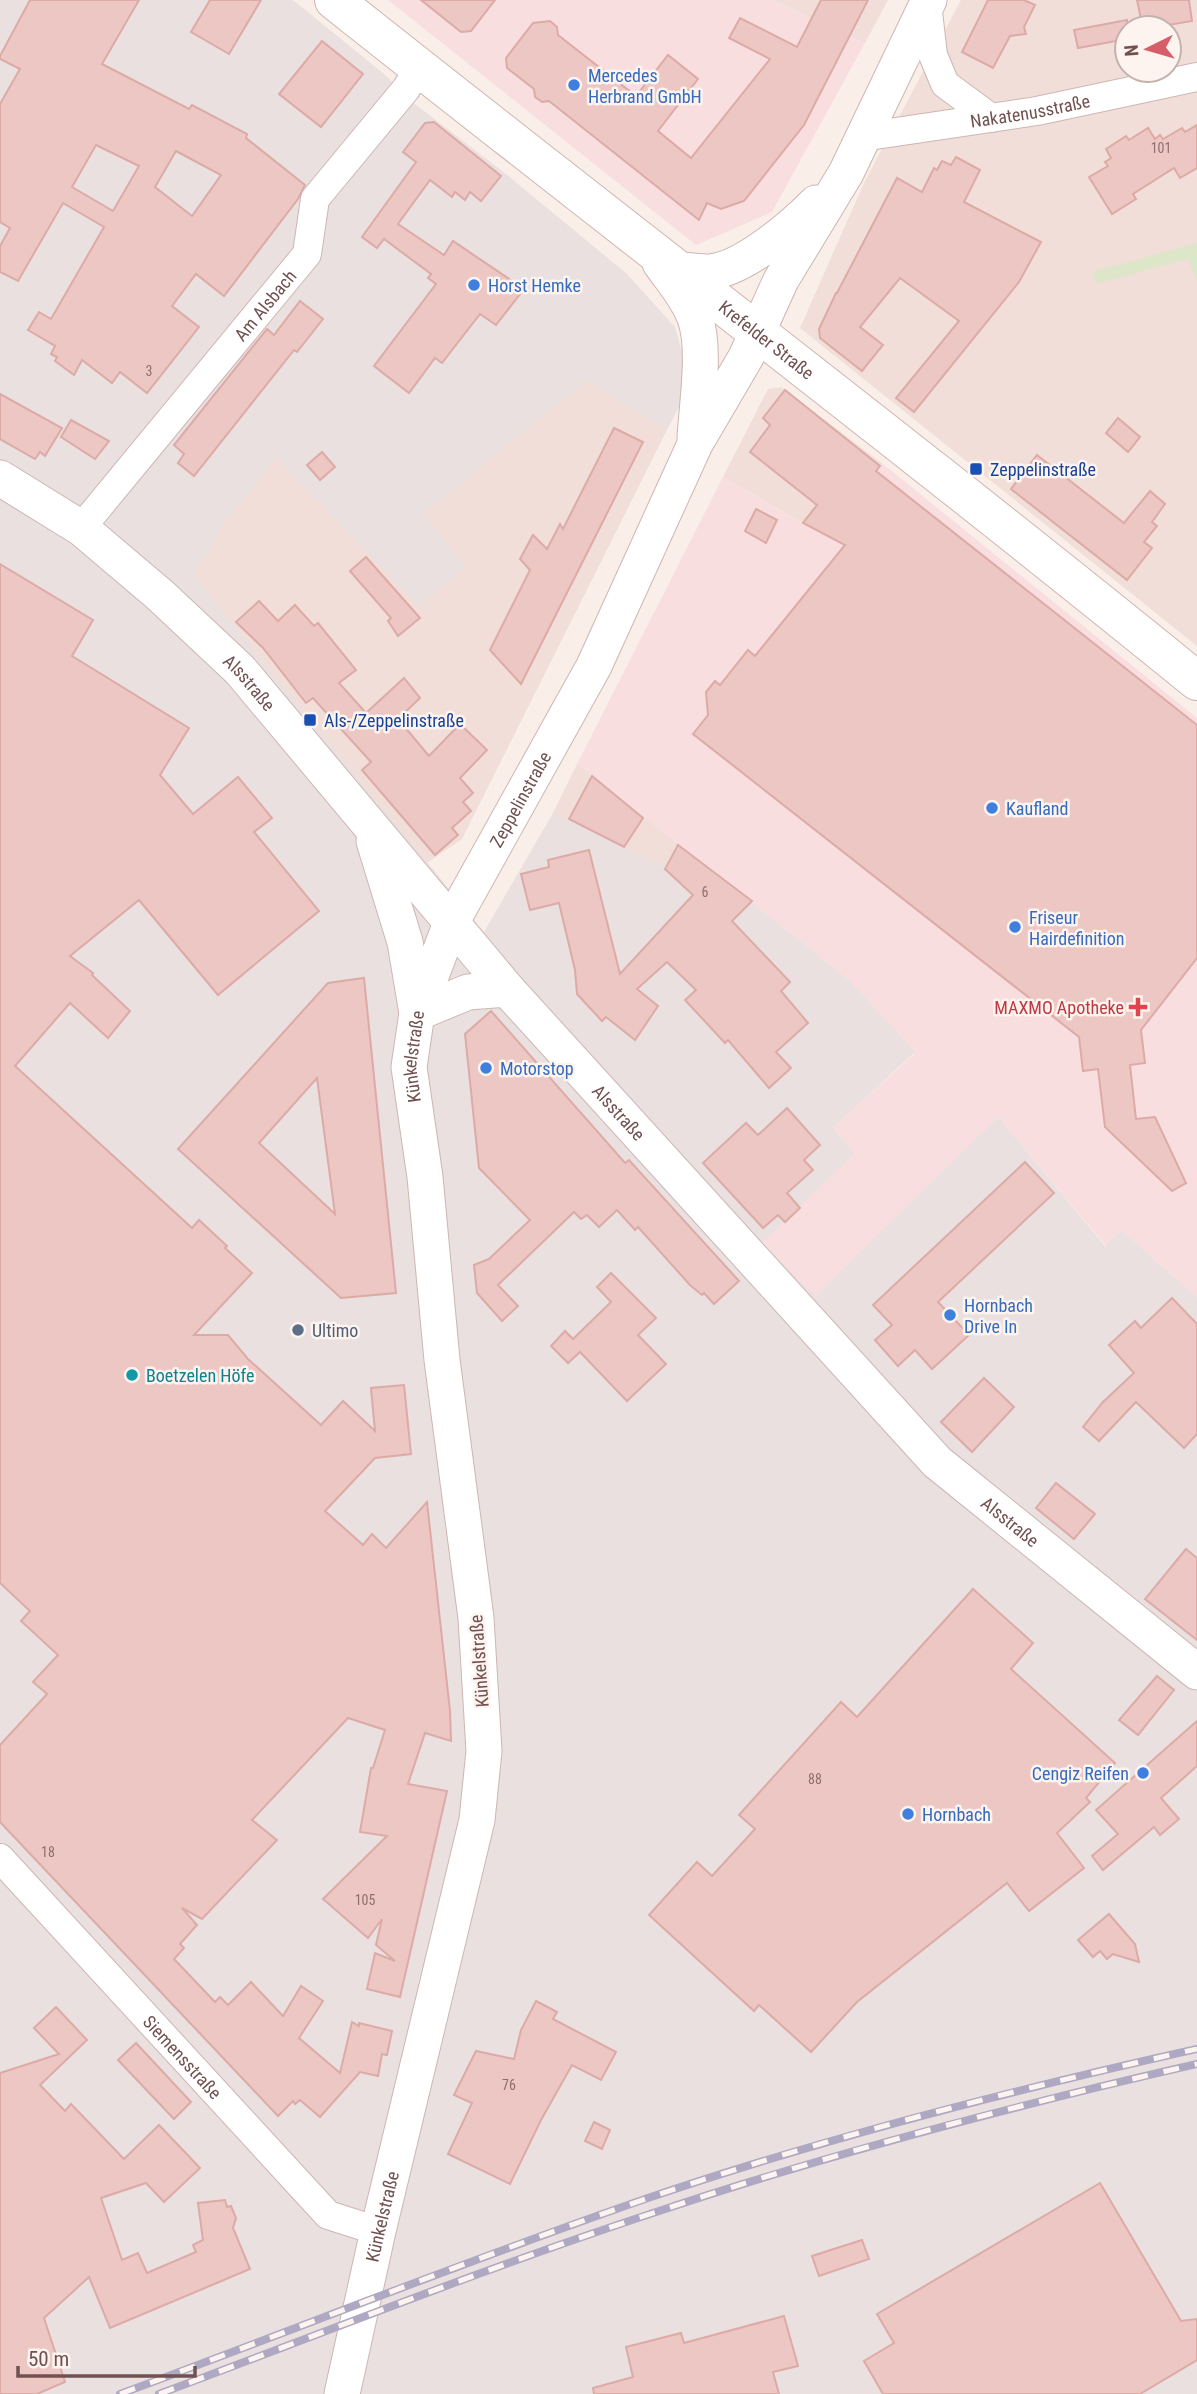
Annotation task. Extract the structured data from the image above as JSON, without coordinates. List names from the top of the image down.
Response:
{
  "streets": {
    "main road": ["Krefelder Straße"],
    "street": [
      "Nakatenusstraße",
      "Am Alsbach",
      "Alsstraße",
      "Zeppelinstraße",
      "Künkelstraße",
      "Siemensstraße"
    ]
  },
  "crossings": [
    ["Nakatenusstraße", "Zeppelinstraße"],
    ["Am Alsbach", "Krefelder Straße"],
    ["Am Alsbach", "Alsstraße"],
    ["Krefelder Straße", "Zeppelinstraße"],
    ["Alsstraße", "Zeppelinstraße"],
    ["Alsstraße", "Künkelstraße"],
    ["Zeppelinstraße", "Künkelstraße"],
    ["Künkelstraße", "Siemensstraße"]
  ],
  "places": {
    "other": [
      "Mercedes Herbrand GmbH",
      "Horst Hemke",
      "Kaufland",
      "Friseur Hairdefinition",
      "Motorstop",
      "Hornbach Drive In",
      "Ultimo",
      "Boetzelen Höfe",
      "Cengiz Reifen",
      "Hornbach"
    ],
    "transit": ["Zeppelinstraße", "Als-/Zeppelinstraße"],
    "health": ["MAXMO Apotheke"]
  },
  "house_numbers": [
    "101",
    "3",
    "6",
    "88",
    "18",
    "105",
    "76"
  ],
  "scale_bar": "50 m",
  "north": "left"
}
